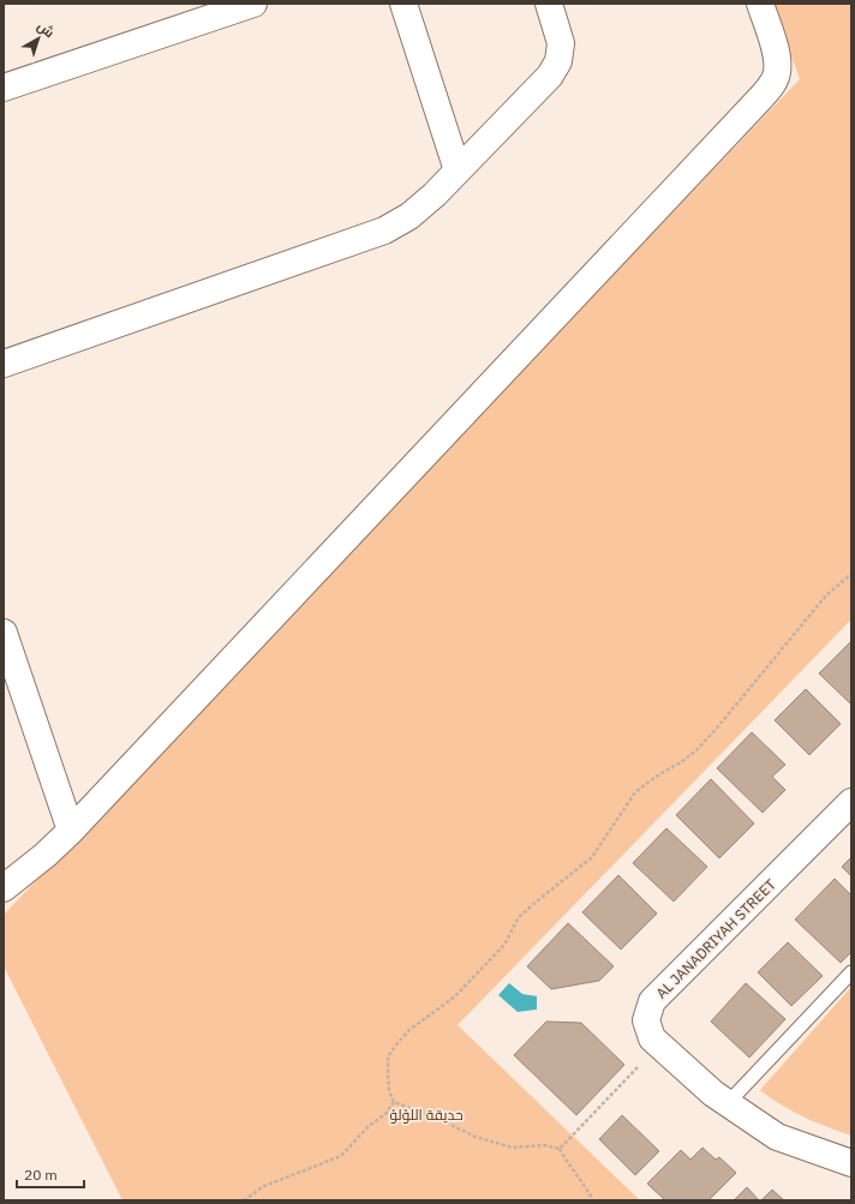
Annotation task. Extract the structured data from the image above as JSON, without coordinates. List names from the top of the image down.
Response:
{
  "streets": {
    "street": ["AL JANADRIYAH STREET"]
  },
  "parks": ["حديقة اللؤلؤ"],
  "scale_bar": "20 m",
  "north": "top right"
}
